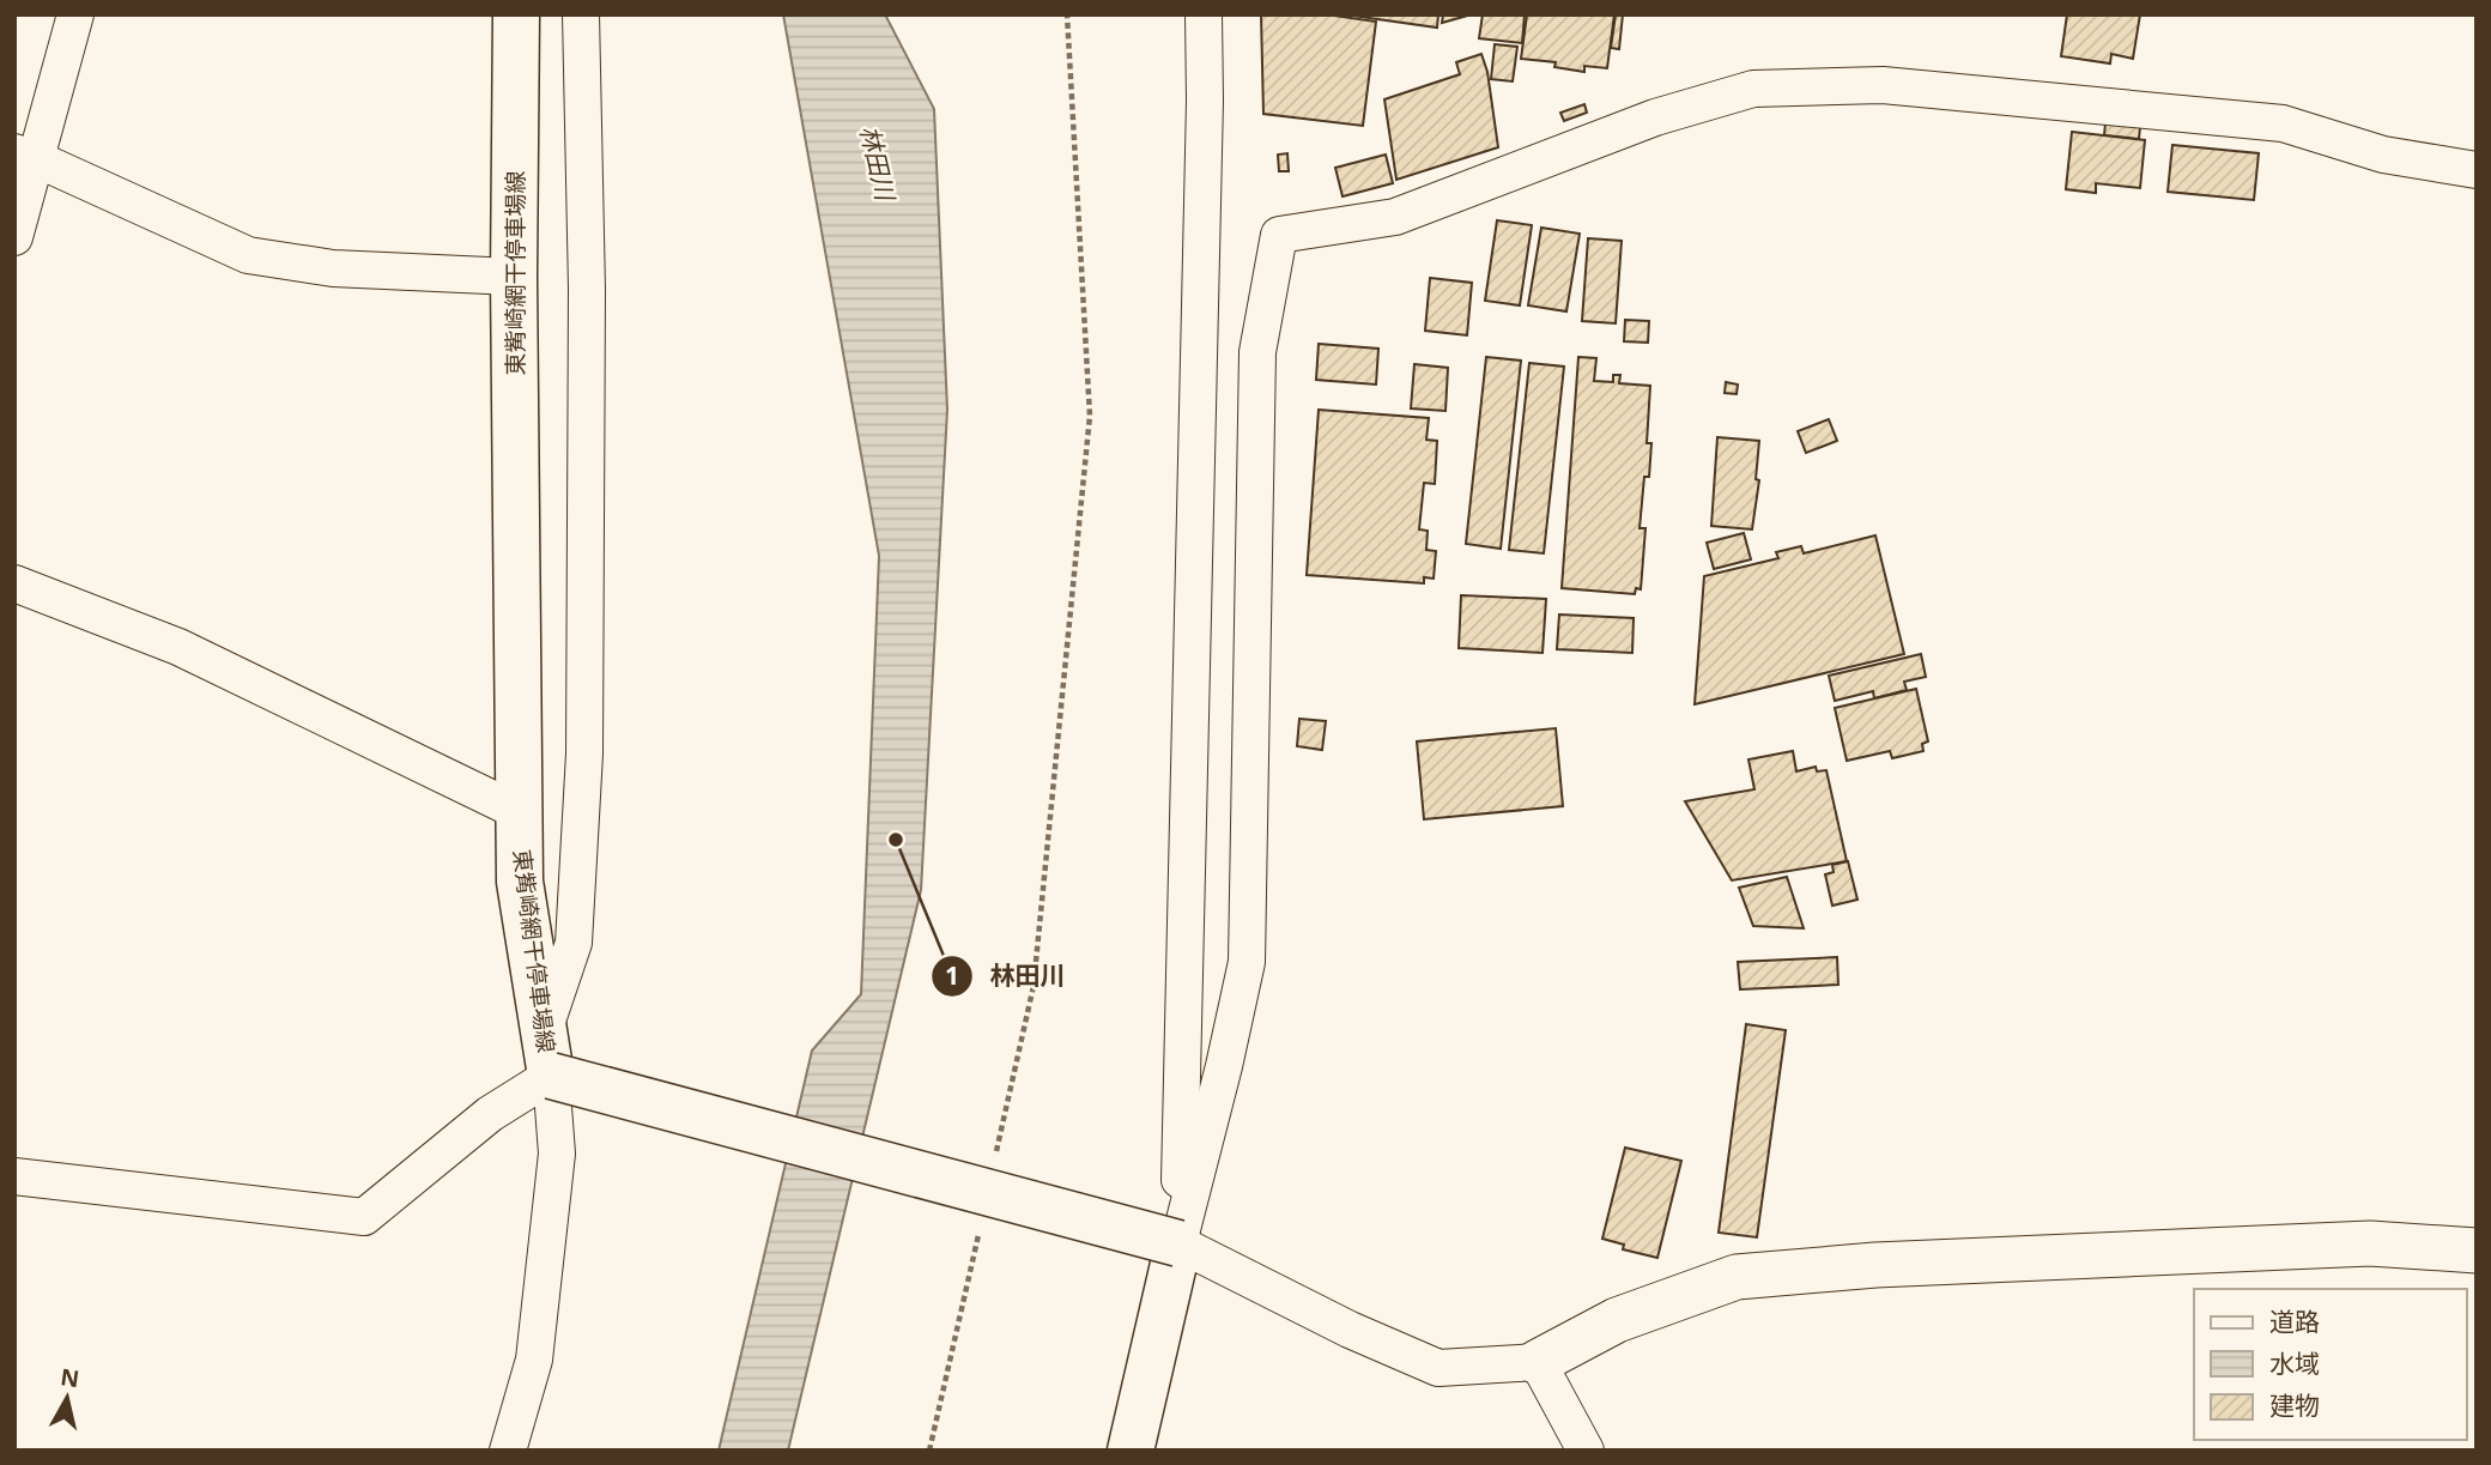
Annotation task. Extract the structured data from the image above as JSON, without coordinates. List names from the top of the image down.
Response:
{
  "streets": {
    "main road": ["東觜崎網干停車場線"]
  },
  "water": ["林田川"],
  "places": ["林田川"],
  "legend": ["道路", "水域", "建物"],
  "north": "top"
}
